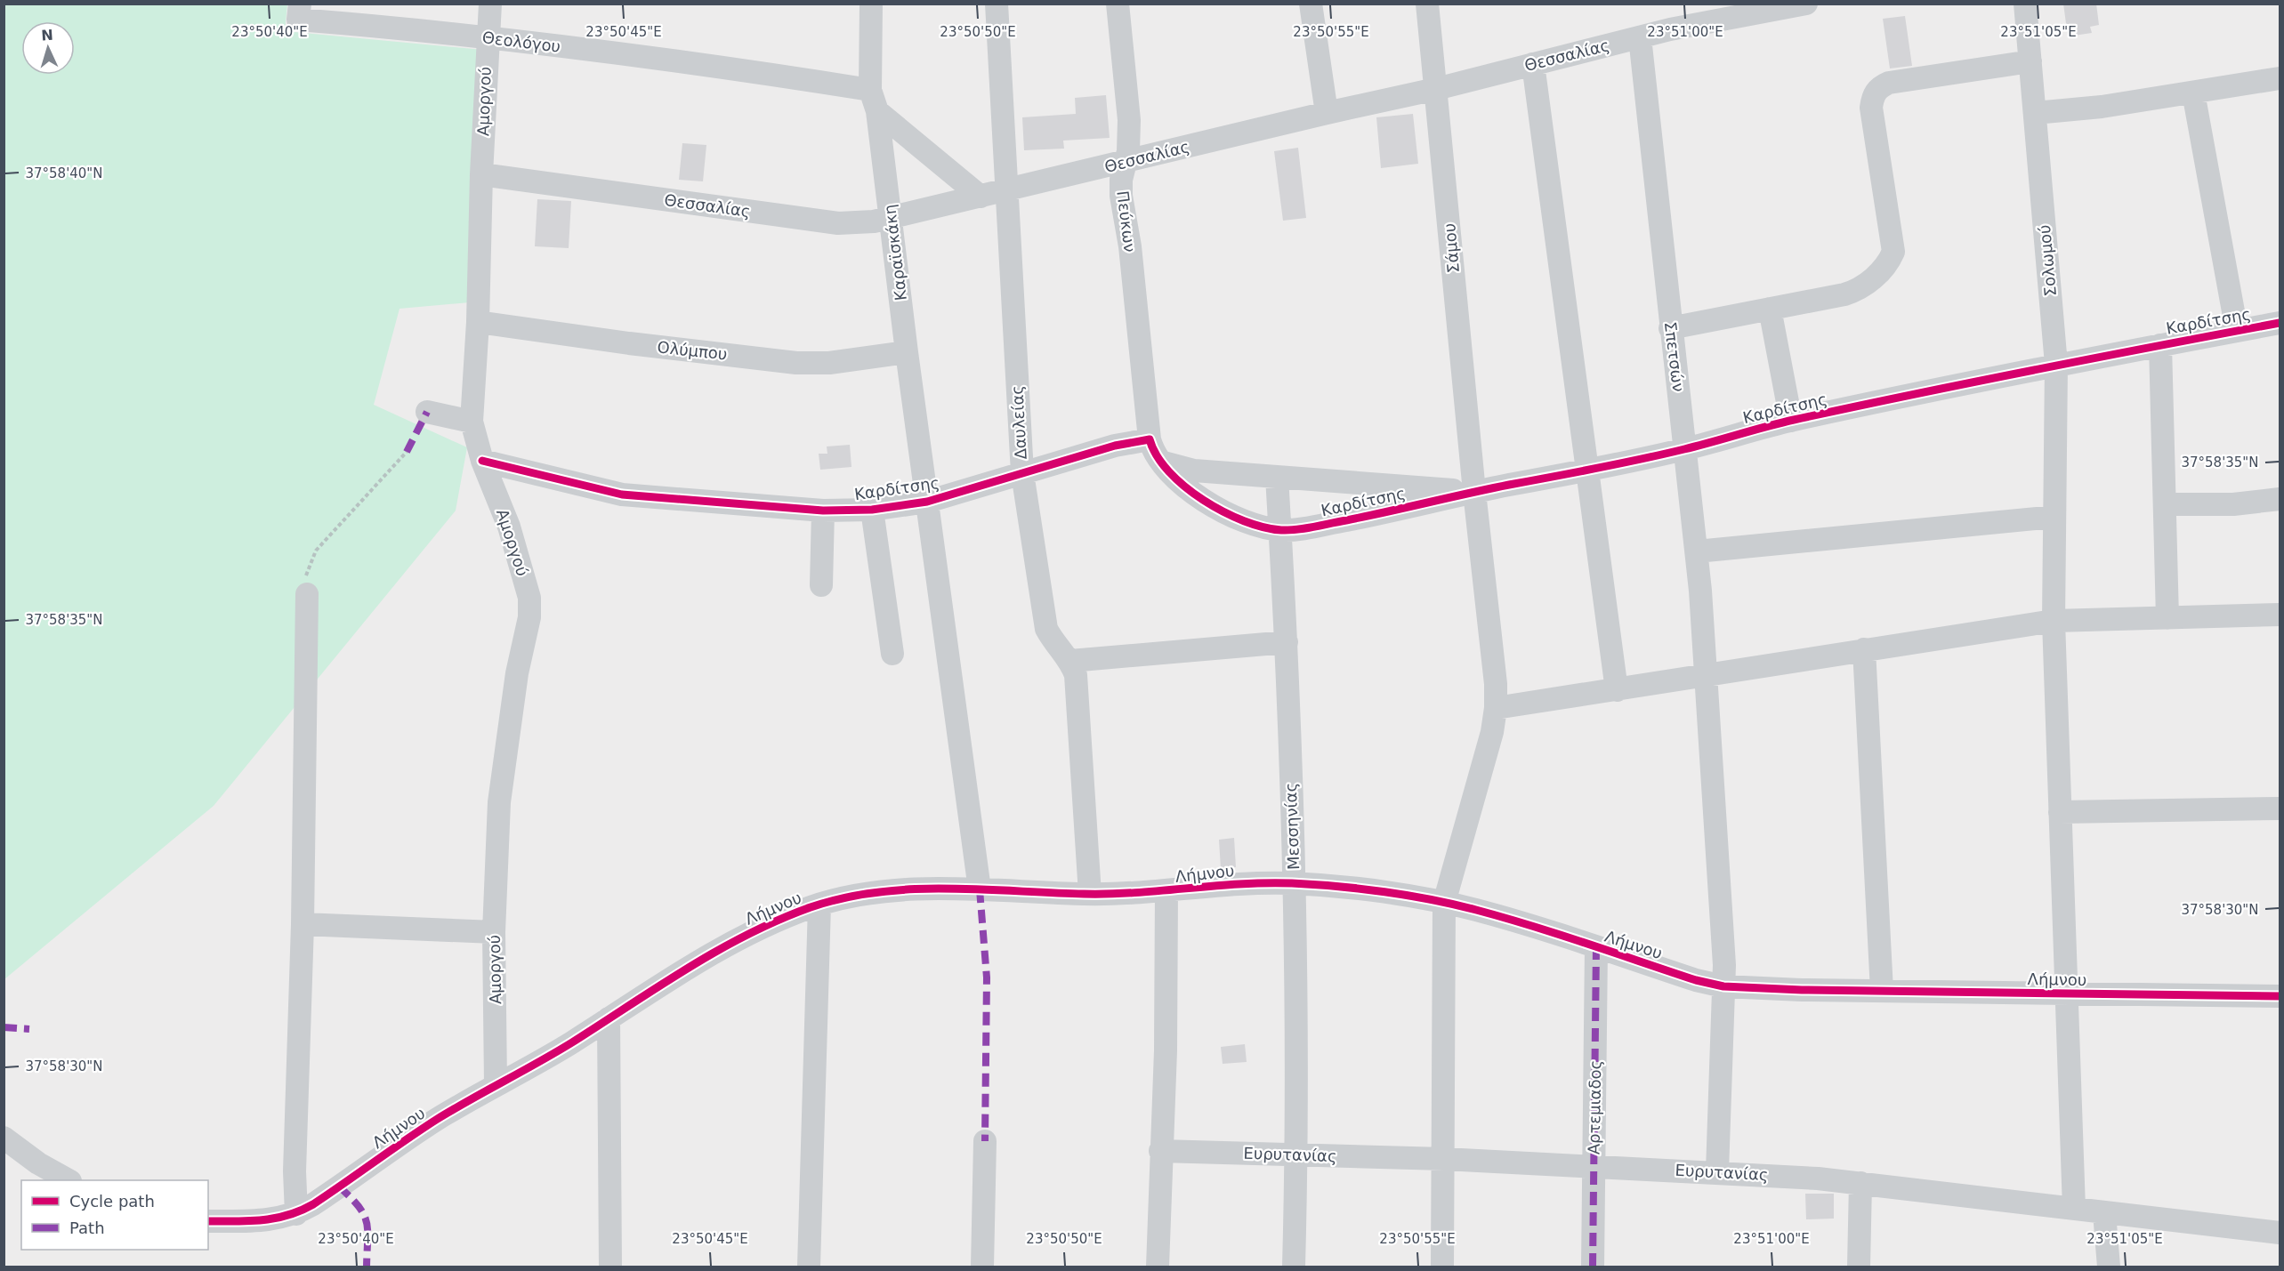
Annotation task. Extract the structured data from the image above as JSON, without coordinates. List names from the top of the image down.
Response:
{
  "streets": {
    "street": [
      "Θεολόγου",
      "Θεσσαλίας",
      "Αμοργού",
      "Πεύκων",
      "Σάμου",
      "Καραϊσκάκη",
      "Σολωμού",
      "Καρδίτσης",
      "Ολύμπου",
      "Σπετσών",
      "Δαυλείας",
      "Μεσσηνίας",
      "Λήμνου",
      "Αρτεμιαδος",
      "Ευρυτανίας"
    ]
  },
  "crossings": [
    ["Θεολόγου", "Αμοργού"],
    ["Θεολόγου", "Καραϊσκάκη"],
    ["Θεσσαλίας", "Αμοργού"],
    ["Θεσσαλίας", "Πεύκων"],
    ["Θεσσαλίας", "Σάμου"],
    ["Θεσσαλίας", "Καραϊσκάκη"],
    ["Θεσσαλίας", "Σπετσών"],
    ["Θεσσαλίας", "Δαυλείας"],
    ["Αμοργού", "Καρδίτσης"],
    ["Αμοργού", "Ολύμπου"],
    ["Αμοργού", "Λήμνου"],
    ["Πεύκων", "Καρδίτσης"],
    ["Σάμου", "Καρδίτσης"],
    ["Σάμου", "Λήμνου"],
    ["Σάμου", "Ευρυτανίας"],
    ["Καραϊσκάκη", "Καρδίτσης"],
    ["Καραϊσκάκη", "Ολύμπου"],
    ["Καραϊσκάκη", "Λήμνου"],
    ["Σολωμού", "Καρδίτσης"],
    ["Σολωμού", "Λήμνου"],
    ["Σολωμού", "Ευρυτανίας"],
    ["Καρδίτσης", "Σπετσών"],
    ["Καρδίτσης", "Δαυλείας"],
    ["Καρδίτσης", "Μεσσηνίας"],
    ["Σπετσών", "Λήμνου"],
    ["Σπετσών", "Ευρυτανίας"],
    ["Δαυλείας", "Λήμνου"],
    ["Μεσσηνίας", "Λήμνου"],
    ["Μεσσηνίας", "Ευρυτανίας"],
    ["Λήμνου", "Αρτεμιαδος"],
    ["Αρτεμιαδος", "Ευρυτανίας"]
  ],
  "legend": ["Cycle path", "Path"],
  "north": "top",
  "coordinates": [
    "23°50'40\"E",
    "23°50'45\"E",
    "23°50'50\"E",
    "23°50'55\"E",
    "23°51'00\"E",
    "23°51'05\"E",
    "37°58'40\"N",
    "37°58'35\"N",
    "37°58'30\"N"
  ]
}
